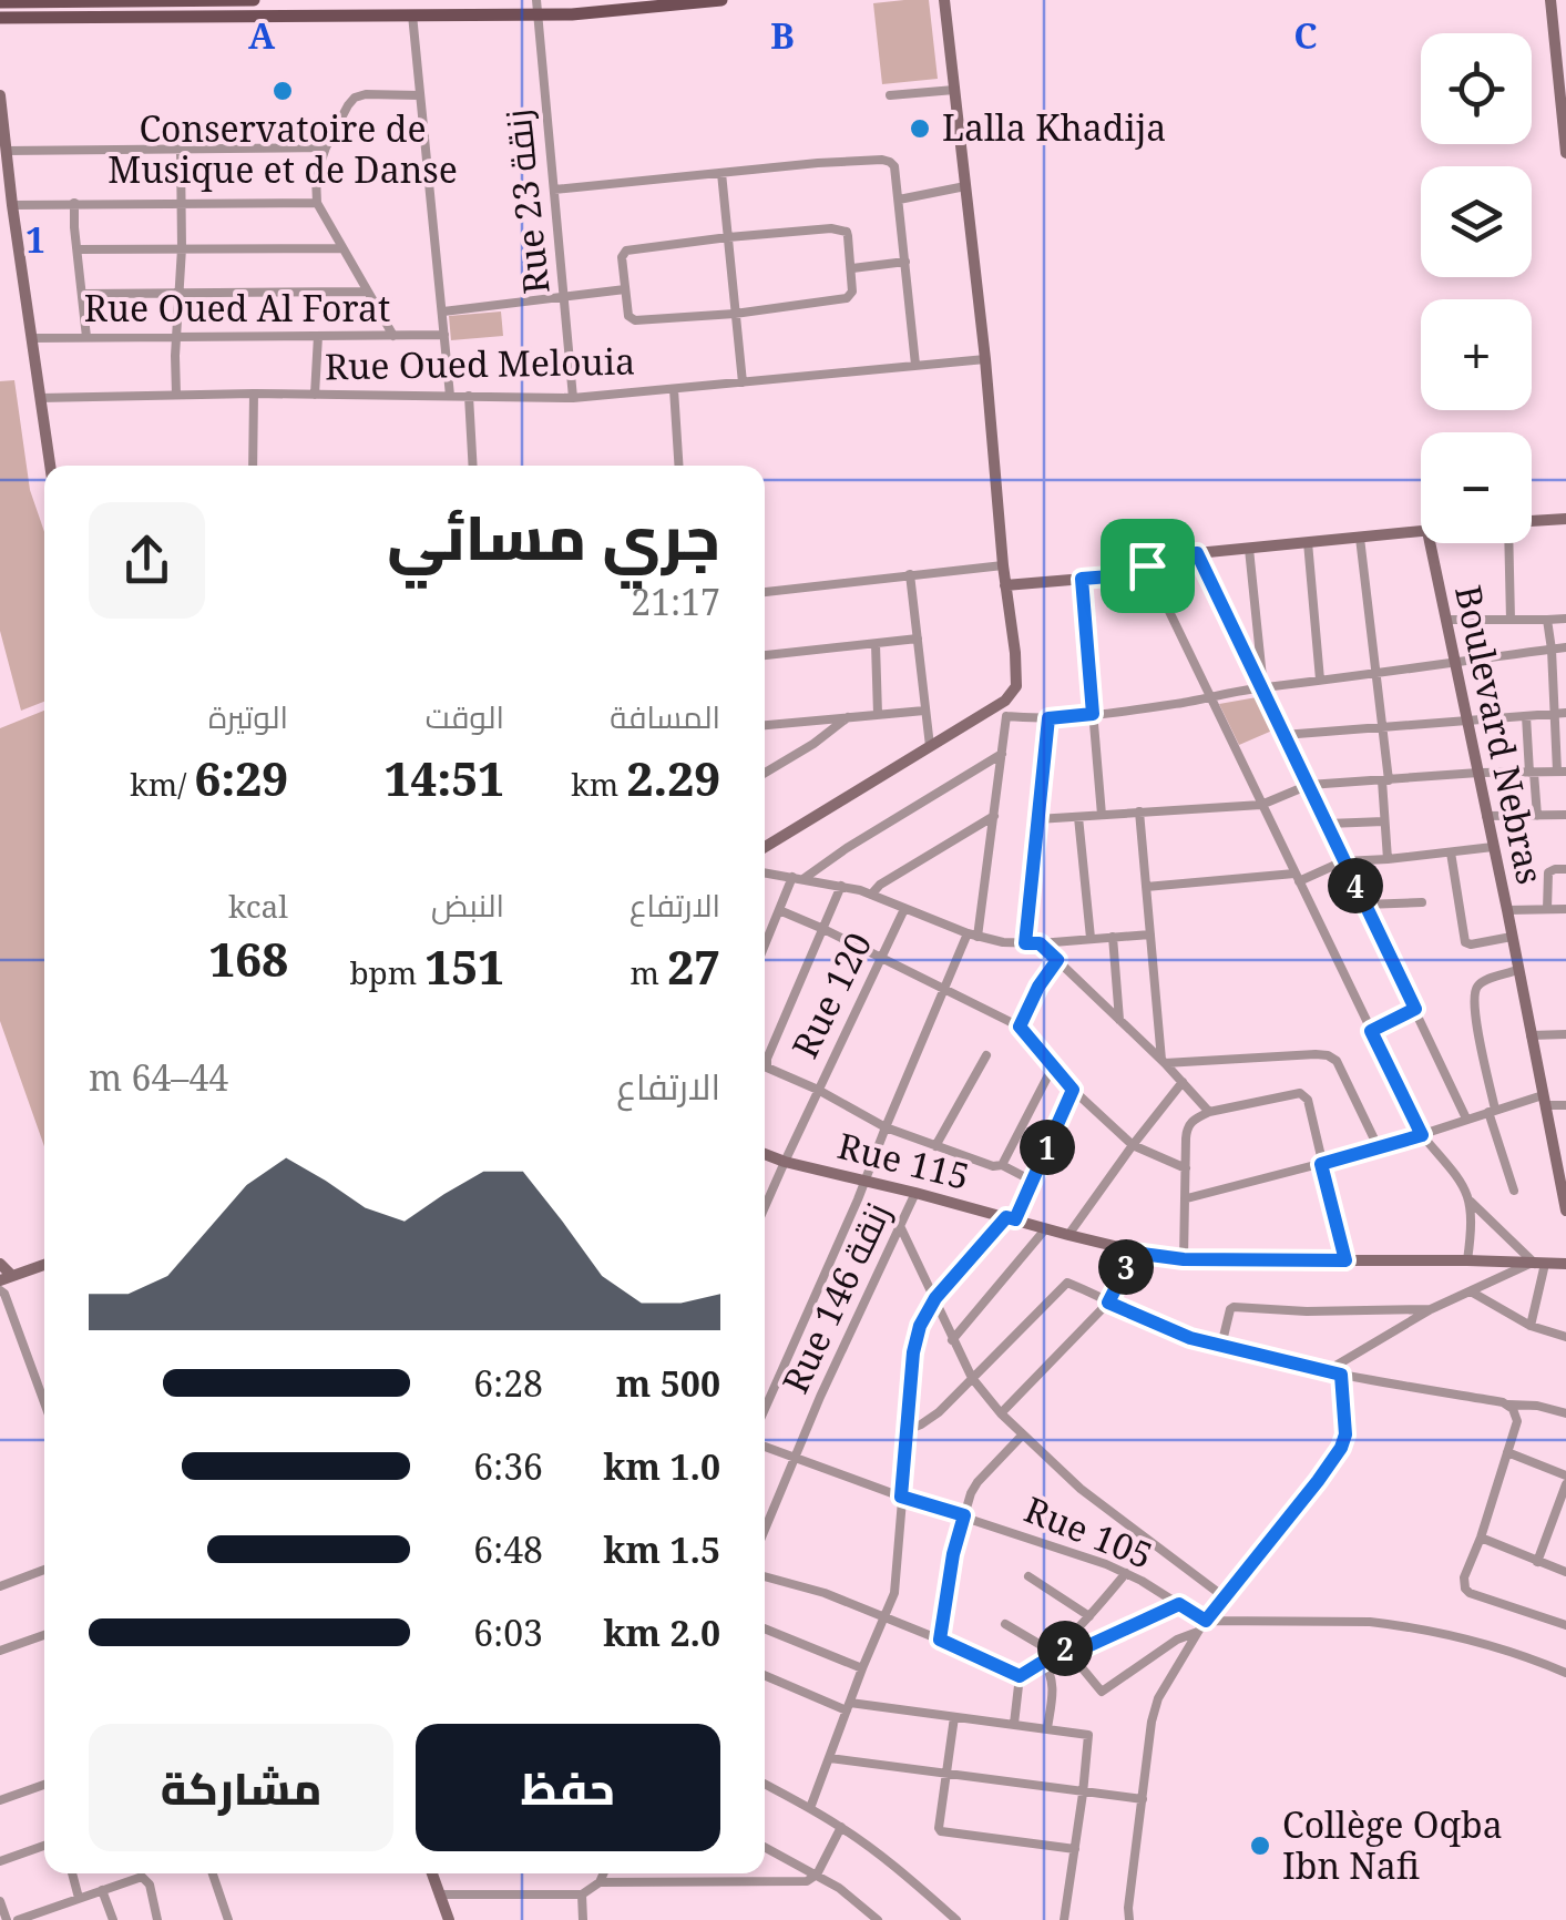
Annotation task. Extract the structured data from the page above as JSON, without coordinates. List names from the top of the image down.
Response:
{
  "streets": {
    "street": [
      "Rue 23 زنقة",
      "Rue Oued Al Forat",
      "Rue Oued Melouia",
      "Boulevard Nebras",
      "Rue 120",
      "Rue 115",
      "Rue 146 زنقة",
      "Rue 105"
    ]
  },
  "crossings": [
    ["Rue 23 زنقة", "Rue Oued Melouia"],
    ["Rue 120", "Rue 115"],
    ["Rue 115", "Rue 146 زنقة"],
    ["Rue 146 زنقة", "Rue 105"]
  ],
  "places": ["Conservatoire de Musique et de Danse", "Lalla Khadija", "Collège Oqba Ibn Nafi"],
  "page": {
    "map_buttons": ["+", "−"],
    "heading": ["جري مسائي", "21:17"],
    "stats": [
      ["المسافة", "2.29 km"],
      ["الوقت", "14:51"],
      ["الوتيرة", "6:29 /km"],
      ["الارتفاع", "27 m"],
      ["النبض", "151 bpm"],
      ["kcal", "168"]
    ],
    "pins": [
      "4",
      "1",
      "3",
      "2"
    ],
    "chart": ["الارتفاع", "44–64 m"],
    "list": [
      {
        "name": "500 m",
        "note": "6:28"
      },
      {
        "name": "1.0 km",
        "note": "6:36"
      },
      {
        "name": "1.5 km",
        "note": "6:48"
      },
      {
        "name": "2.0 km",
        "note": "6:03"
      }
    ],
    "buttons": ["حفظ", "مشاركة"]
  },
  "grid": {
    "columns": ["A", "B", "C"],
    "rows": ["1"]
  }
}
